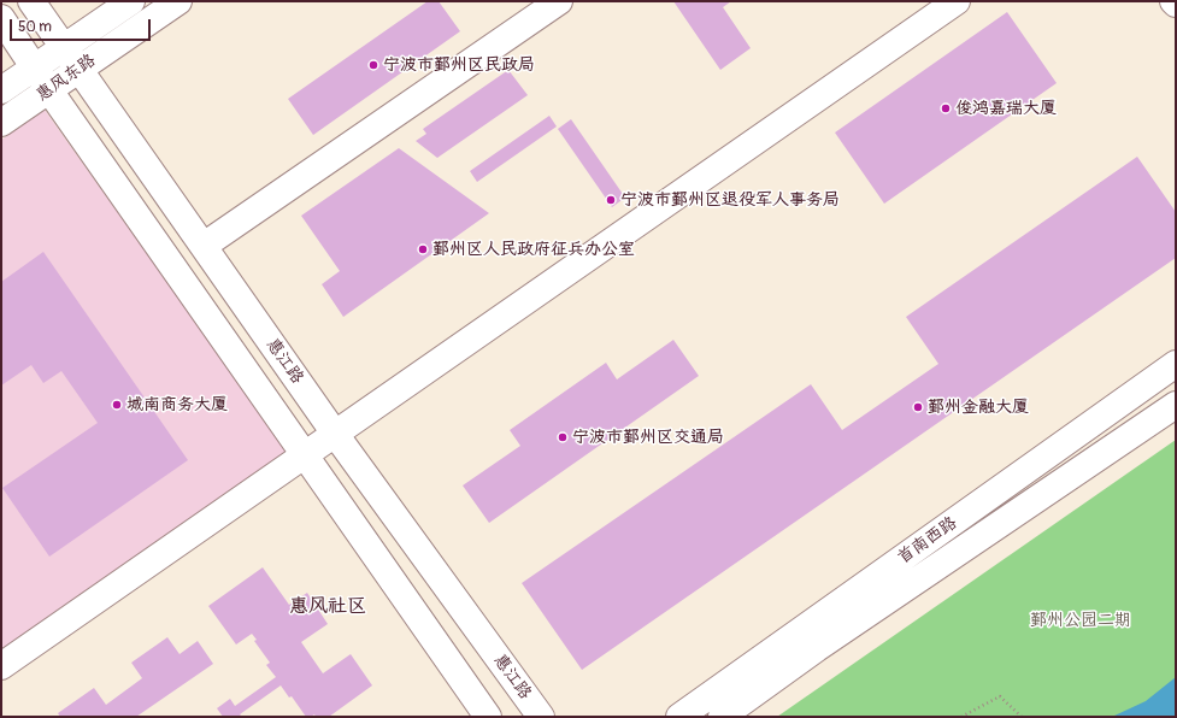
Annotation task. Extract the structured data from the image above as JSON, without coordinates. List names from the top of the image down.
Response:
{
  "streets": {
    "street": ["惠风东路", "惠江路", "首南西路"]
  },
  "crossings": [
    ["惠风东路", "惠江路"]
  ],
  "districts": ["惠风社区"],
  "parks": ["鄞州公园二期"],
  "places": [
    "宁波市鄞州区民政局",
    "俊鸿嘉瑞大厦",
    "宁波市鄞州区退役军人事务局",
    "鄞州区人民政府征兵办公室",
    "城南商务大厦",
    "鄞州金融大厦",
    "宁波市鄞州区交通局"
  ],
  "scale_bar": "50 m"
}
